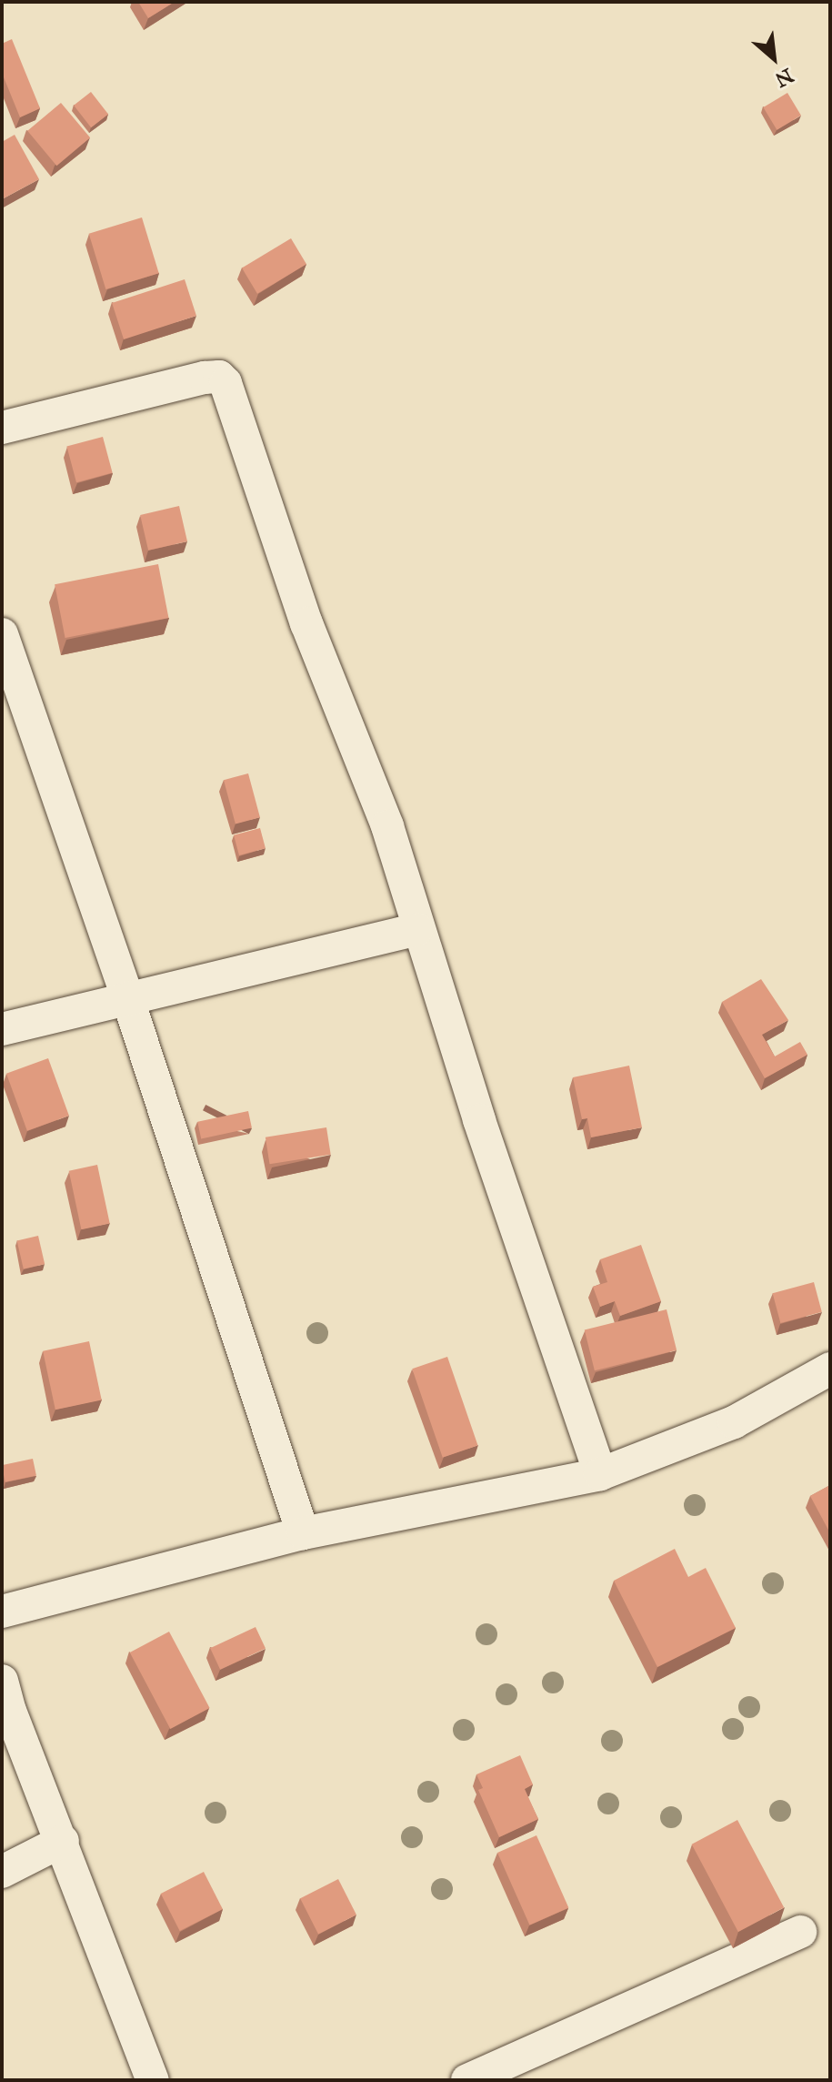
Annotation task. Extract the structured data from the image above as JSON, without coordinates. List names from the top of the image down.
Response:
{
  "north": "bottom right"
}
